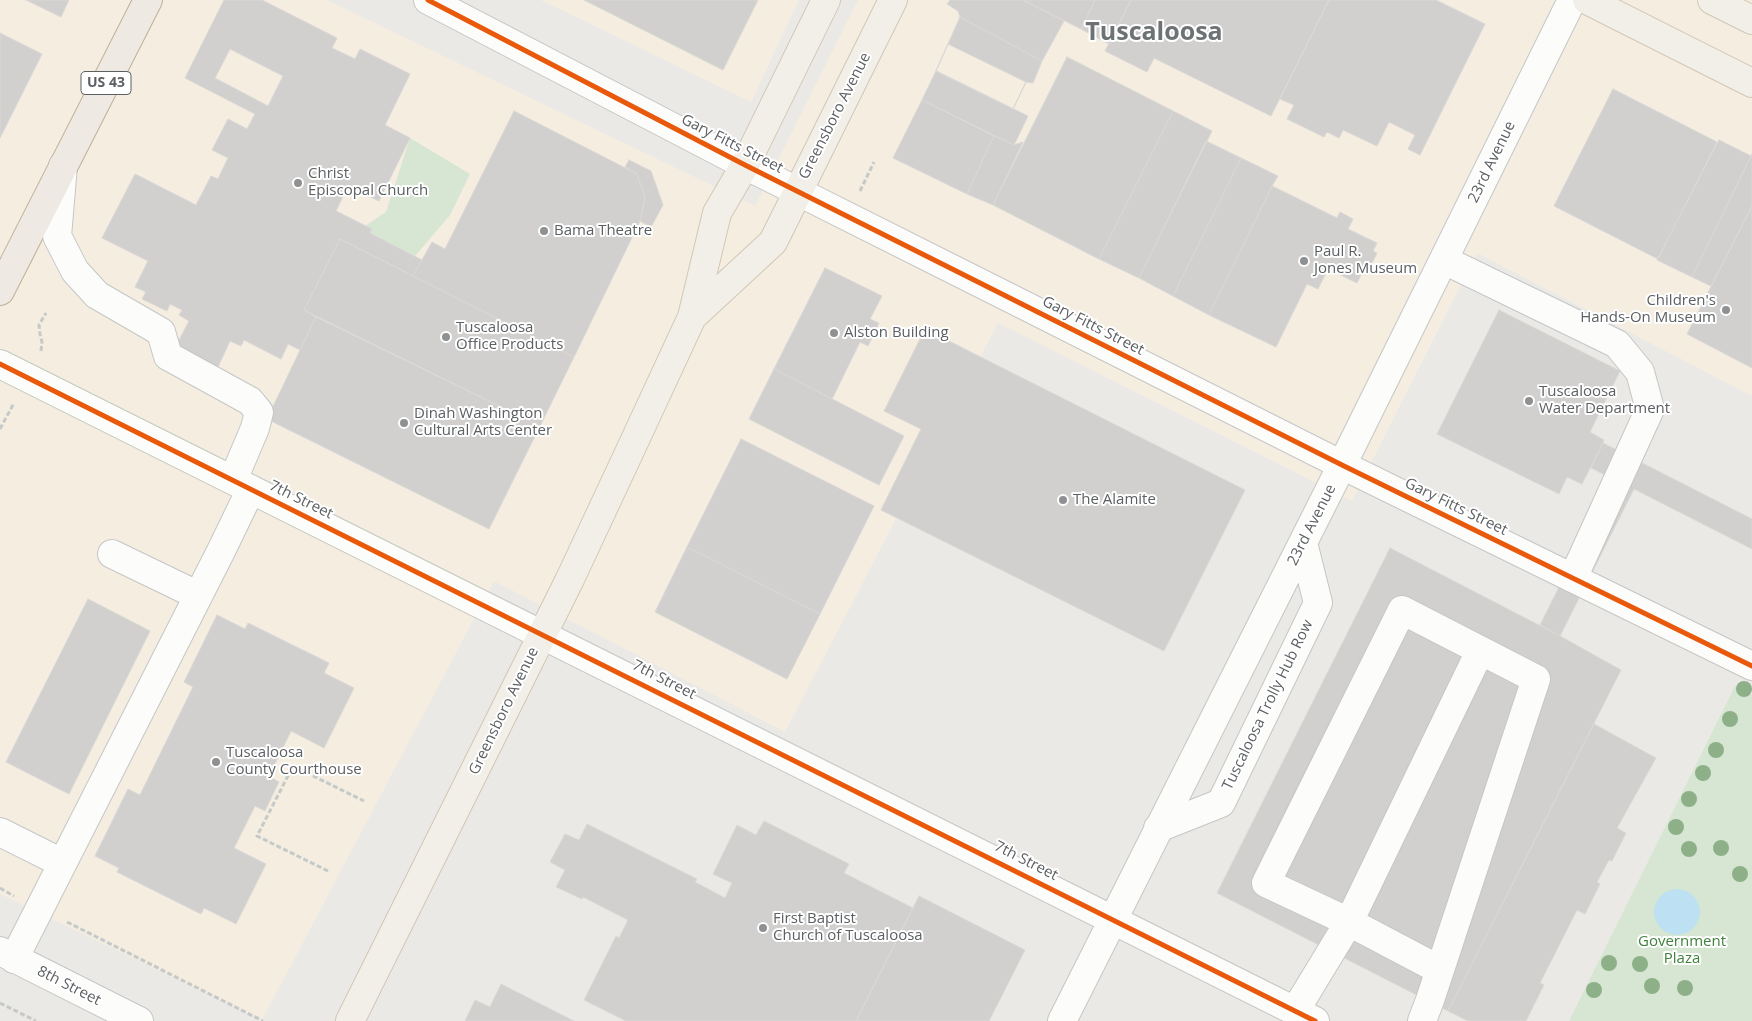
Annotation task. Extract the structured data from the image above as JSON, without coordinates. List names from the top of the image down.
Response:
{
  "streets": {
    "highway": ["US 43"],
    "main road": ["Greensboro Avenue"],
    "street": [
      "Gary Fitts Street",
      "23rd Avenue",
      "7th Street",
      "Tuscaloosa Trolly Hub Row",
      "8th Street"
    ]
  },
  "crossings": [
    ["Greensboro Avenue", "Gary Fitts Street"],
    ["Greensboro Avenue", "7th Street"],
    ["Gary Fitts Street", "23rd Avenue"],
    ["23rd Avenue", "7th Street"],
    ["23rd Avenue", "Tuscaloosa Trolly Hub Row"]
  ],
  "districts": ["Tuscaloosa"],
  "parks": ["Government Plaza"],
  "places": [
    "Christ Episcopal Church",
    "Bama Theatre",
    "Paul R. Jones Museum",
    "Children's Hands-On Museum",
    "Alston Building",
    "Tuscaloosa Office Products",
    "Tuscaloosa Water Department",
    "Dinah Washington Cultural Arts Center",
    "The Alamite",
    "Tuscaloosa County Courthouse",
    "First Baptist Church of Tuscaloosa"
  ]
}
